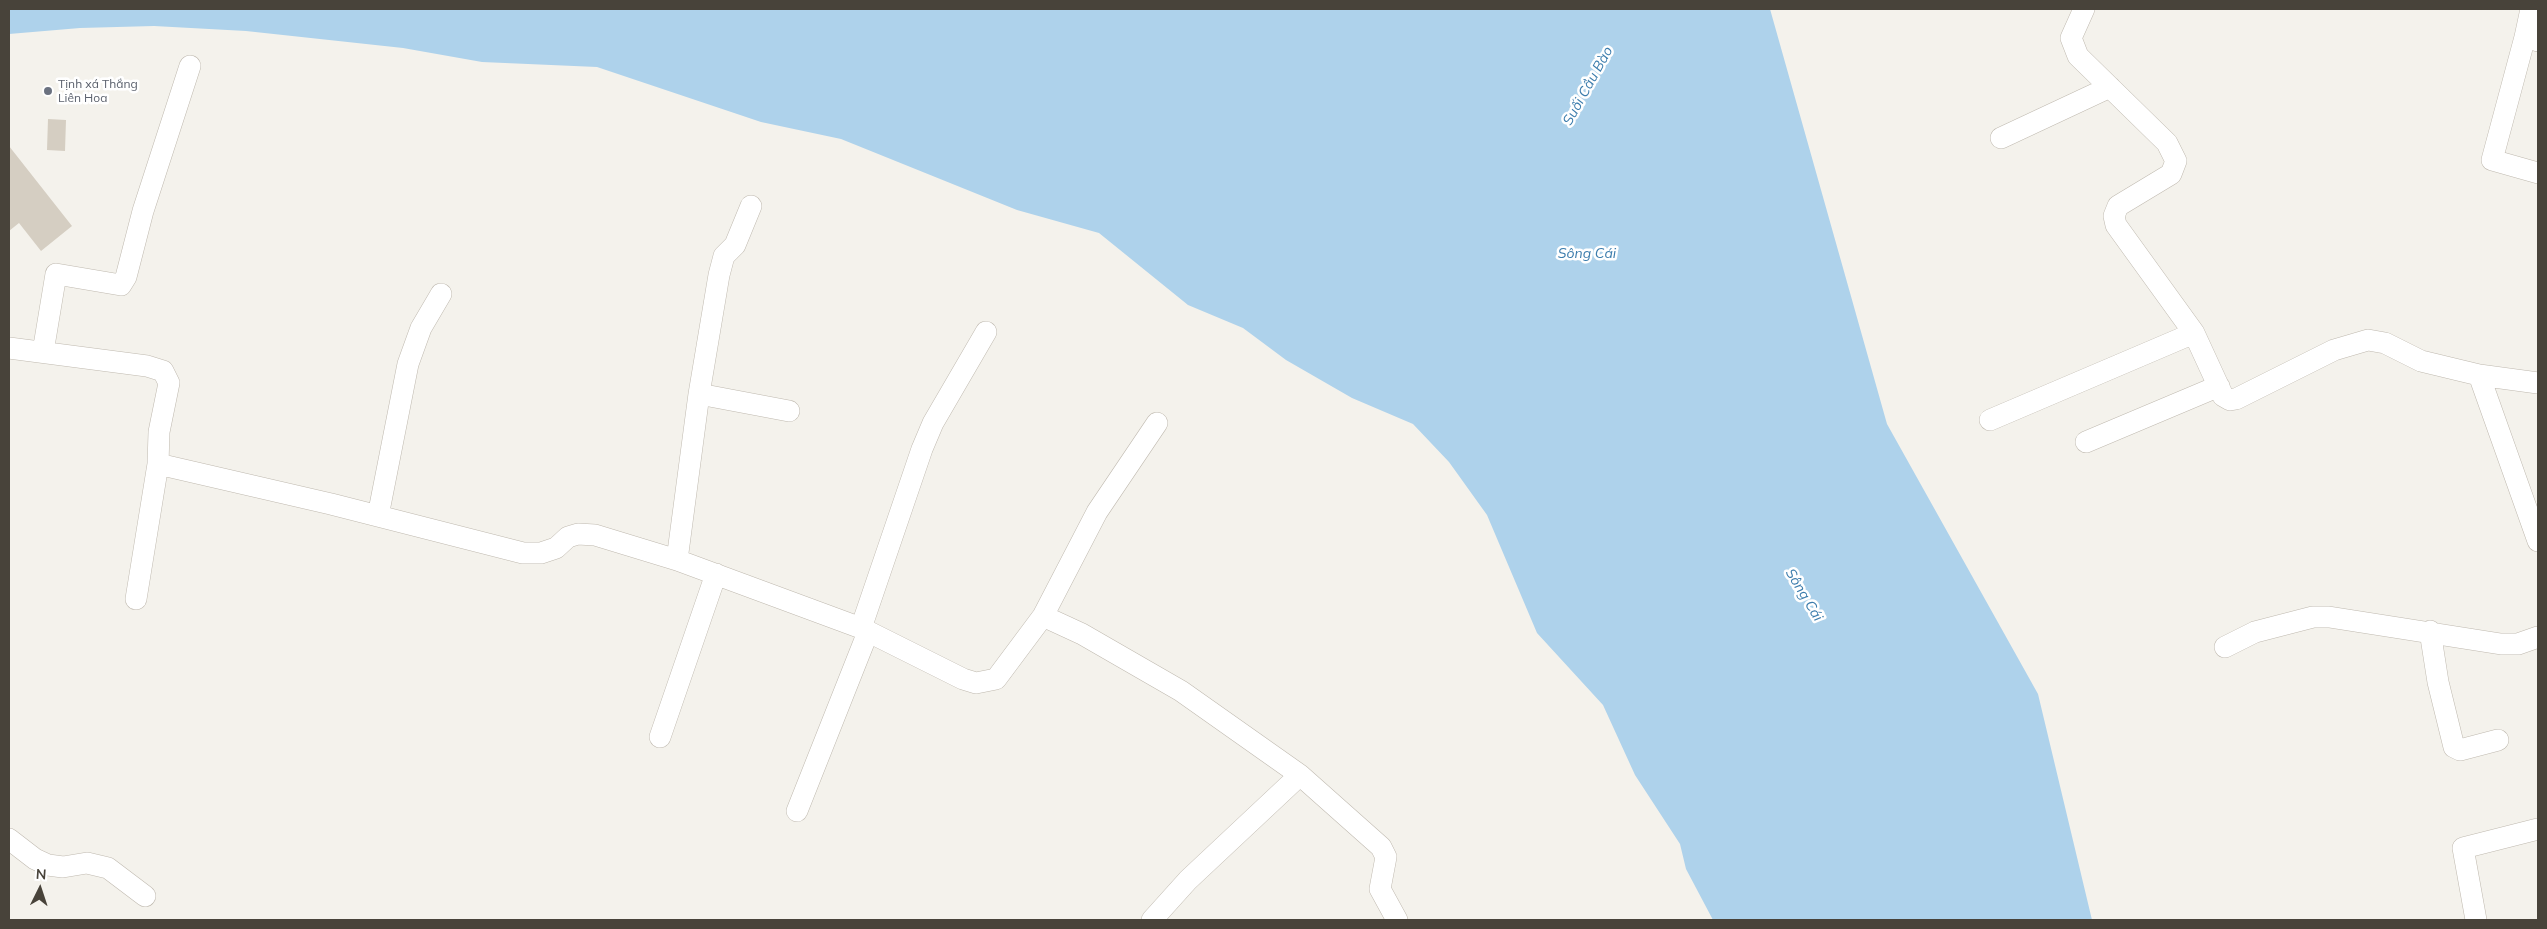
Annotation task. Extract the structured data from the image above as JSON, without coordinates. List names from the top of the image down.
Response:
{
  "water": ["Suối Cầu Bào", "Sông Cái"],
  "places": ["Tịnh xá Thắng Liên Hoa"],
  "north": "top"
}
